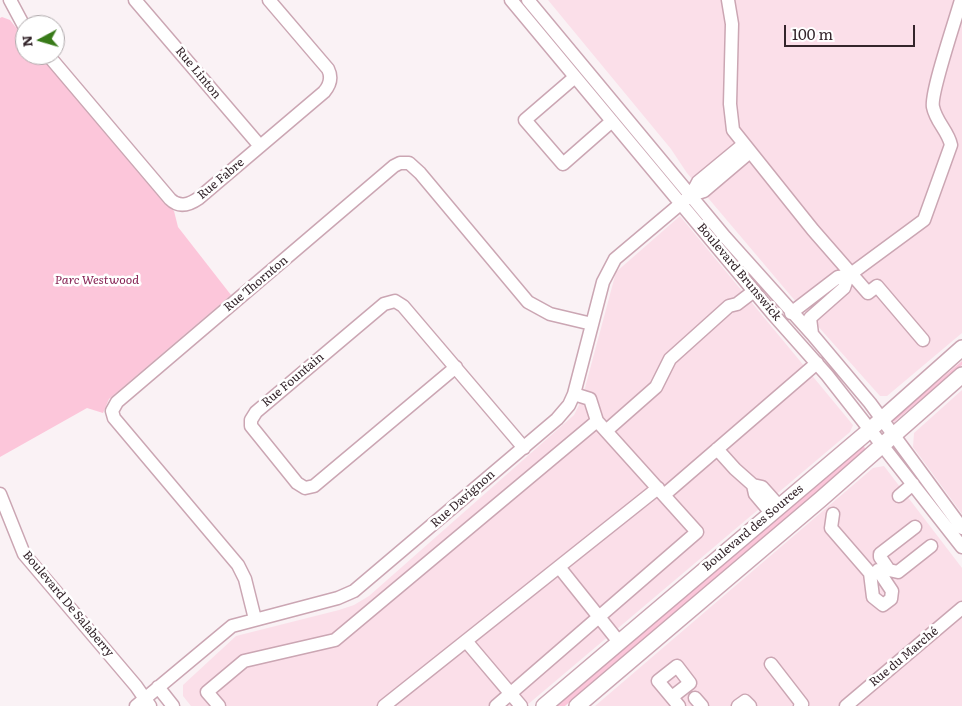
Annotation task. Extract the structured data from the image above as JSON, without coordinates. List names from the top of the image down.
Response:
{
  "streets": {
    "main road": ["Boulevard des Sources"],
    "street": [
      "Rue Linton",
      "Rue Fabre",
      "Boulevard Brunswick",
      "Rue Thornton",
      "Rue Fountain",
      "Rue Davignon",
      "Boulevard De Salaberry",
      "Rue du Marché"
    ]
  },
  "crossings": [
    ["Rue Linton", "Rue Fabre"],
    ["Boulevard Brunswick", "Rue Davignon"],
    ["Boulevard Brunswick", "Boulevard des Sources"],
    ["Rue Thornton", "Rue Davignon"],
    ["Rue Fountain", "Rue Davignon"],
    ["Rue Davignon", "Boulevard De Salaberry"]
  ],
  "parks": ["Parc Westwood"],
  "scale_bar": "100 m",
  "north": "left"
}
